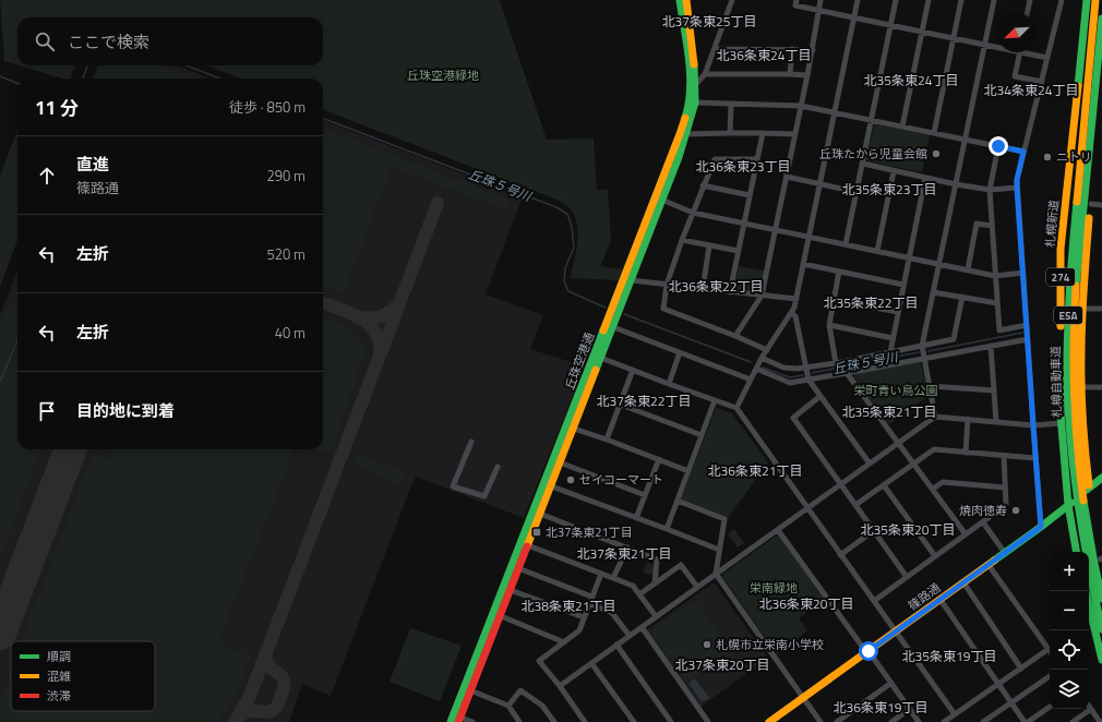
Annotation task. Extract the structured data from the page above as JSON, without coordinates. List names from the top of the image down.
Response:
{
  "streets": {
    "main road": [
      "札幌新道",
      "274",
      "E5A",
      "丘珠空港通",
      "札樽自動車道",
      "篠路通"
    ]
  },
  "crossings": [
    ["札幌新道", "篠路通"],
    ["274", "篠路通"]
  ],
  "districts": [
    "北37条東25丁目",
    "北36条東24丁目",
    "北35条東24丁目",
    "北34条東24丁目",
    "北36条東23丁目",
    "北35条東23丁目",
    "北36条東22丁目",
    "北35条東22丁目",
    "北37条東22丁目",
    "北35条東21丁目",
    "北36条東21丁目",
    "北35条東20丁目",
    "北37条東21丁目",
    "北36条東20丁目",
    "北38条東21丁目",
    "北35条東19丁目",
    "北37条東20丁目",
    "北36条東19丁目"
  ],
  "water": ["丘珠５号川"],
  "parks": ["丘珠空港緑地", "栄町青い鳥公園", "栄南緑地"],
  "places": {
    "other": [
      "丘珠たから児童会館",
      "ニトリ",
      "セイコーマート",
      "焼肉徳寿",
      "札幌市立栄南小学校"
    ],
    "transit": ["北37条東21丁目"]
  },
  "legend": ["順調", "混雑", "渋滞"],
  "north": "bottom left",
  "page": {
    "search": "ここで検索",
    "heading": ["11 分", "徒歩 · 850 m"],
    "list": [
      ["直進", "篠路通", "290 m"],
      ["左折", "520 m"],
      ["左折", "40 m"],
      "目的地に到着"
    ],
    "map_buttons": ["+", "−"]
  }
}
